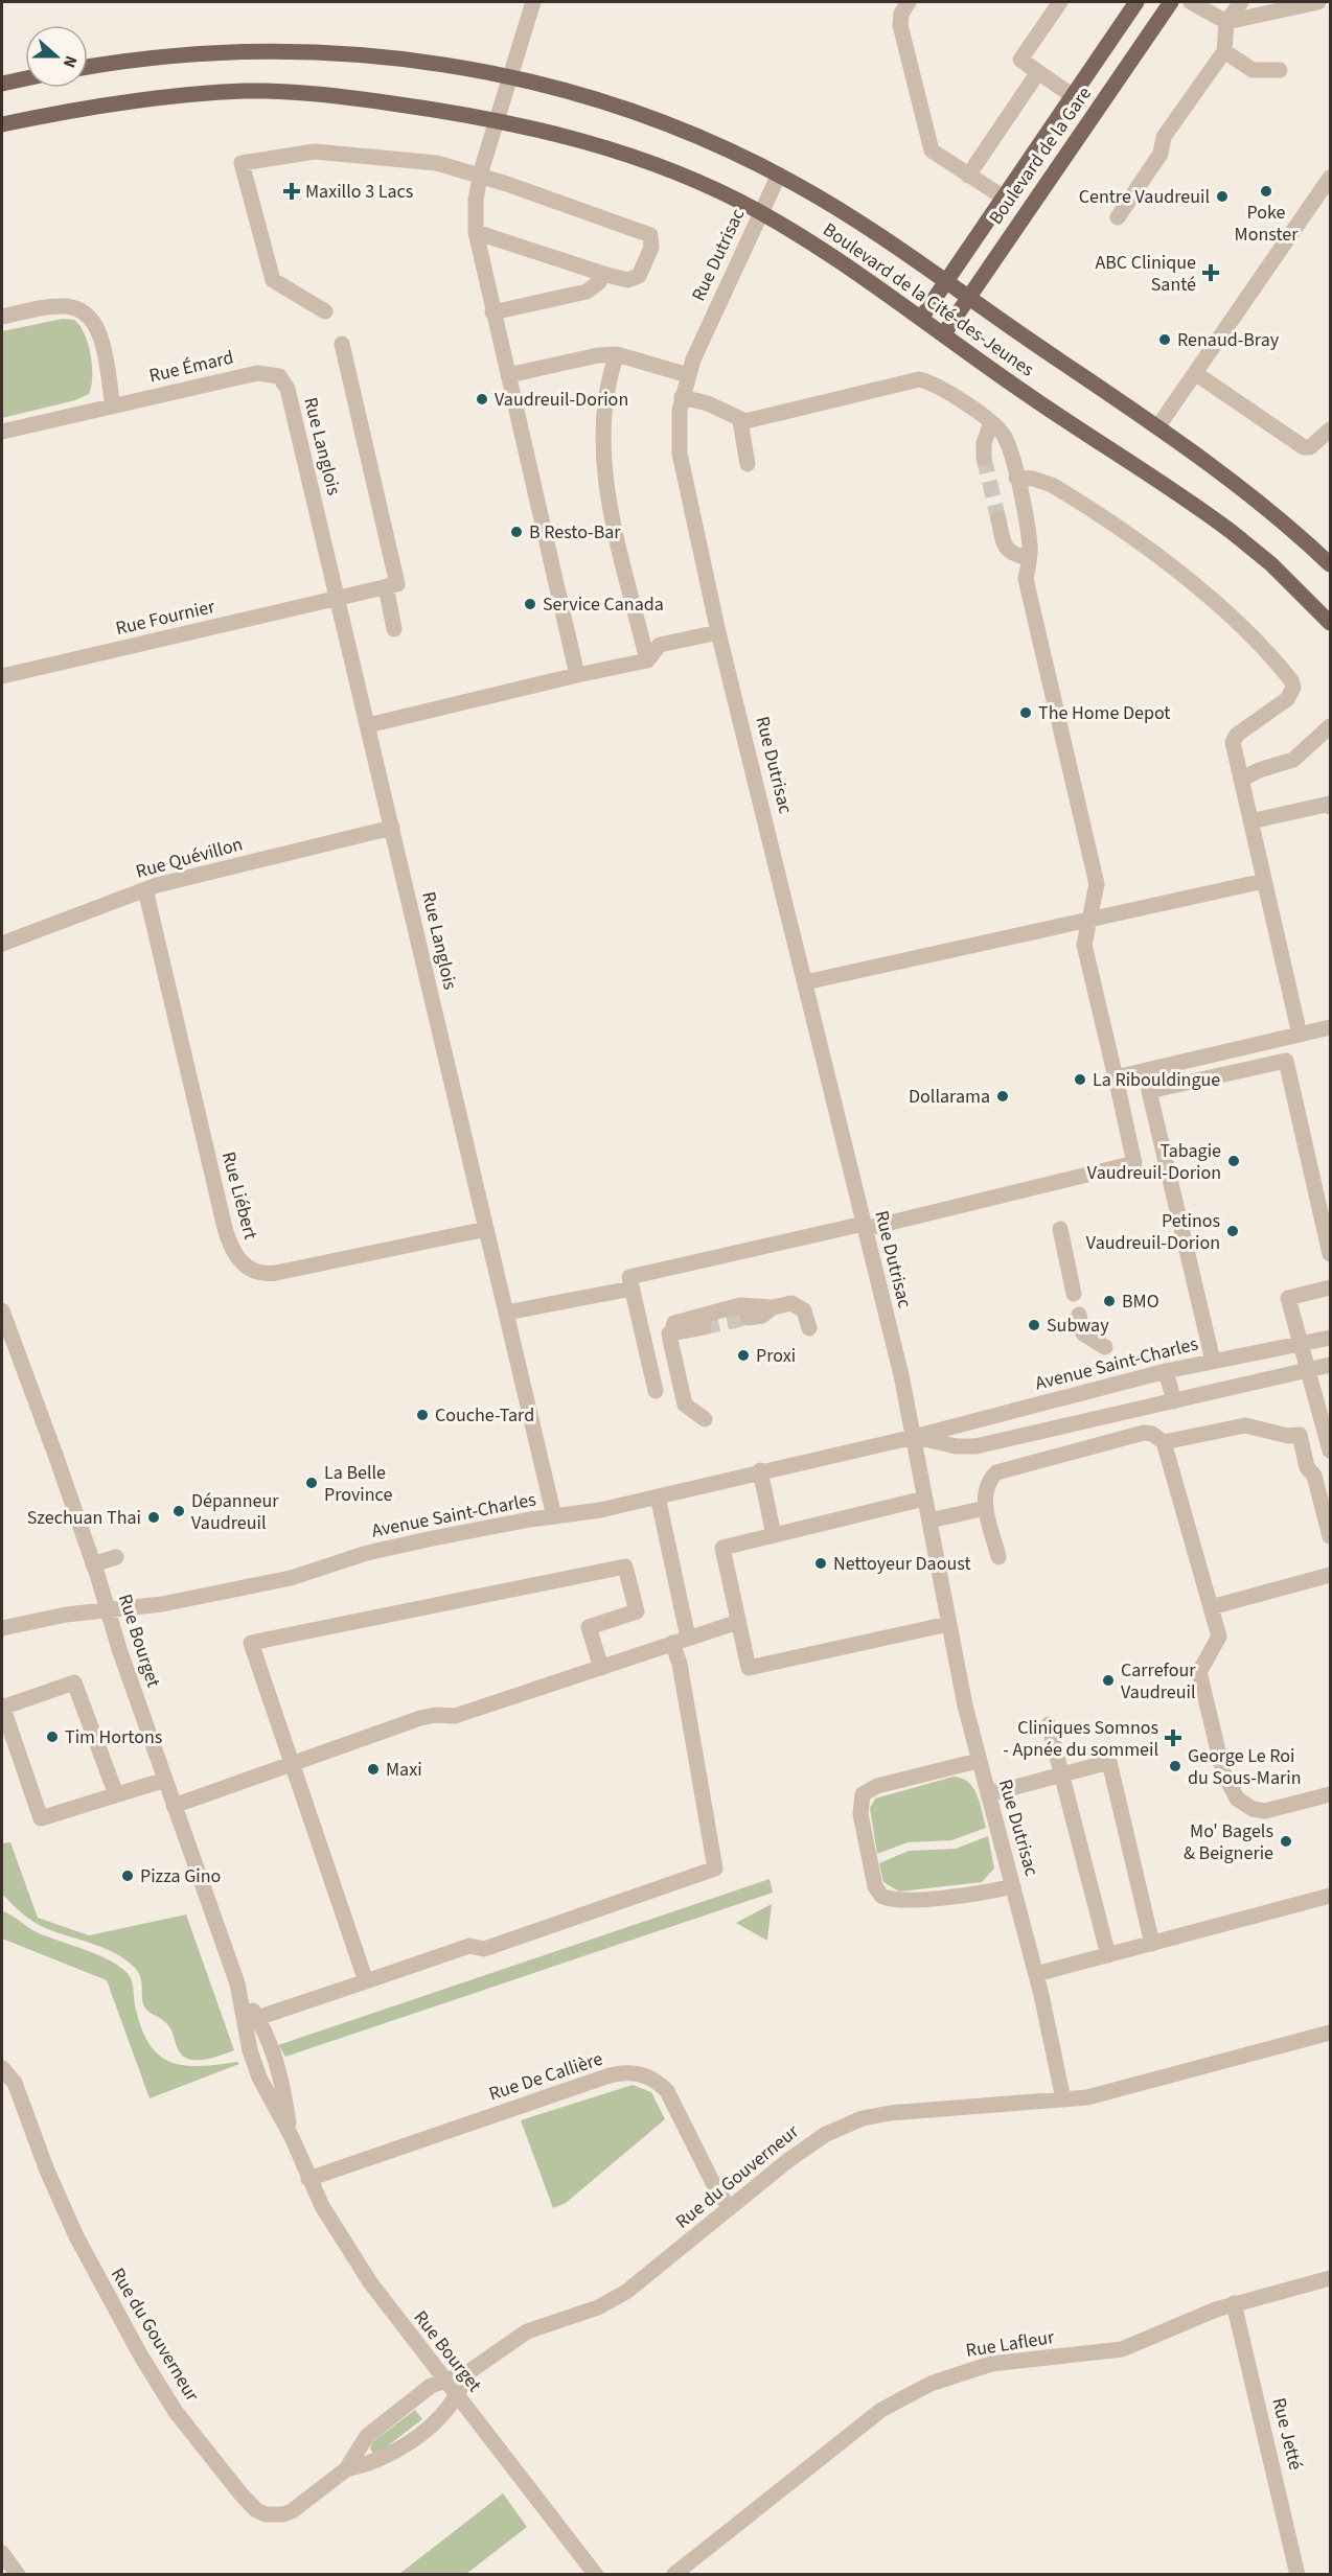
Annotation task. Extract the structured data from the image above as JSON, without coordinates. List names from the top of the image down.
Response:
{
  "streets": {
    "main road": ["Boulevard de la Gare", "Boulevard de la Cité-des-Jeunes"],
    "street": [
      "Rue Dutrisac",
      "Rue Émard",
      "Rue Langlois",
      "Rue Fournier",
      "Rue Quévillon",
      "Rue Liébert",
      "Avenue Saint-Charles",
      "Rue Bourget",
      "Rue De Callière",
      "Rue du Gouverneur",
      "Rue Lafleur",
      "Rue Jetté"
    ]
  },
  "crossings": [
    ["Boulevard de la Gare", "Boulevard de la Cité-des-Jeunes"],
    ["Rue Dutrisac", "Boulevard de la Cité-des-Jeunes"],
    ["Rue Dutrisac", "Avenue Saint-Charles"],
    ["Rue Dutrisac", "Rue du Gouverneur"],
    ["Rue Émard", "Rue Langlois"],
    ["Rue Langlois", "Rue Fournier"],
    ["Rue Langlois", "Rue Quévillon"],
    ["Rue Langlois", "Rue Liébert"],
    ["Rue Langlois", "Avenue Saint-Charles"],
    ["Rue Quévillon", "Rue Liébert"],
    ["Avenue Saint-Charles", "Rue Bourget"],
    ["Rue Bourget", "Rue De Callière"],
    ["Rue Bourget", "Rue du Gouverneur"],
    ["Rue De Callière", "Rue du Gouverneur"],
    ["Rue Lafleur", "Rue Jetté"]
  ],
  "places": {
    "health": ["Maxillo 3 Lacs", "ABC Clinique Santé", "Cliniques Somnos - Apnée du sommeil"],
    "other": [
      "Poke Monster",
      "Centre Vaudreuil",
      "Renaud-Bray",
      "Vaudreuil-Dorion",
      "B Resto-Bar",
      "Service Canada",
      "The Home Depot",
      "La Ribouldingue",
      "Dollarama",
      "Tabagie Vaudreuil-Dorion",
      "Petinos Vaudreuil-Dorion",
      "BMO",
      "Subway",
      "Proxi",
      "Couche-Tard",
      "La Belle Province",
      "Dépanneur Vaudreuil",
      "Szechuan Thai",
      "Nettoyeur Daoust",
      "Carrefour Vaudreuil",
      "Tim Hortons",
      "George Le Roi du Sous-Marin",
      "Maxi",
      "Mo' Bagels & Beignerie",
      "Pizza Gino"
    ]
  },
  "north": "right"
}
